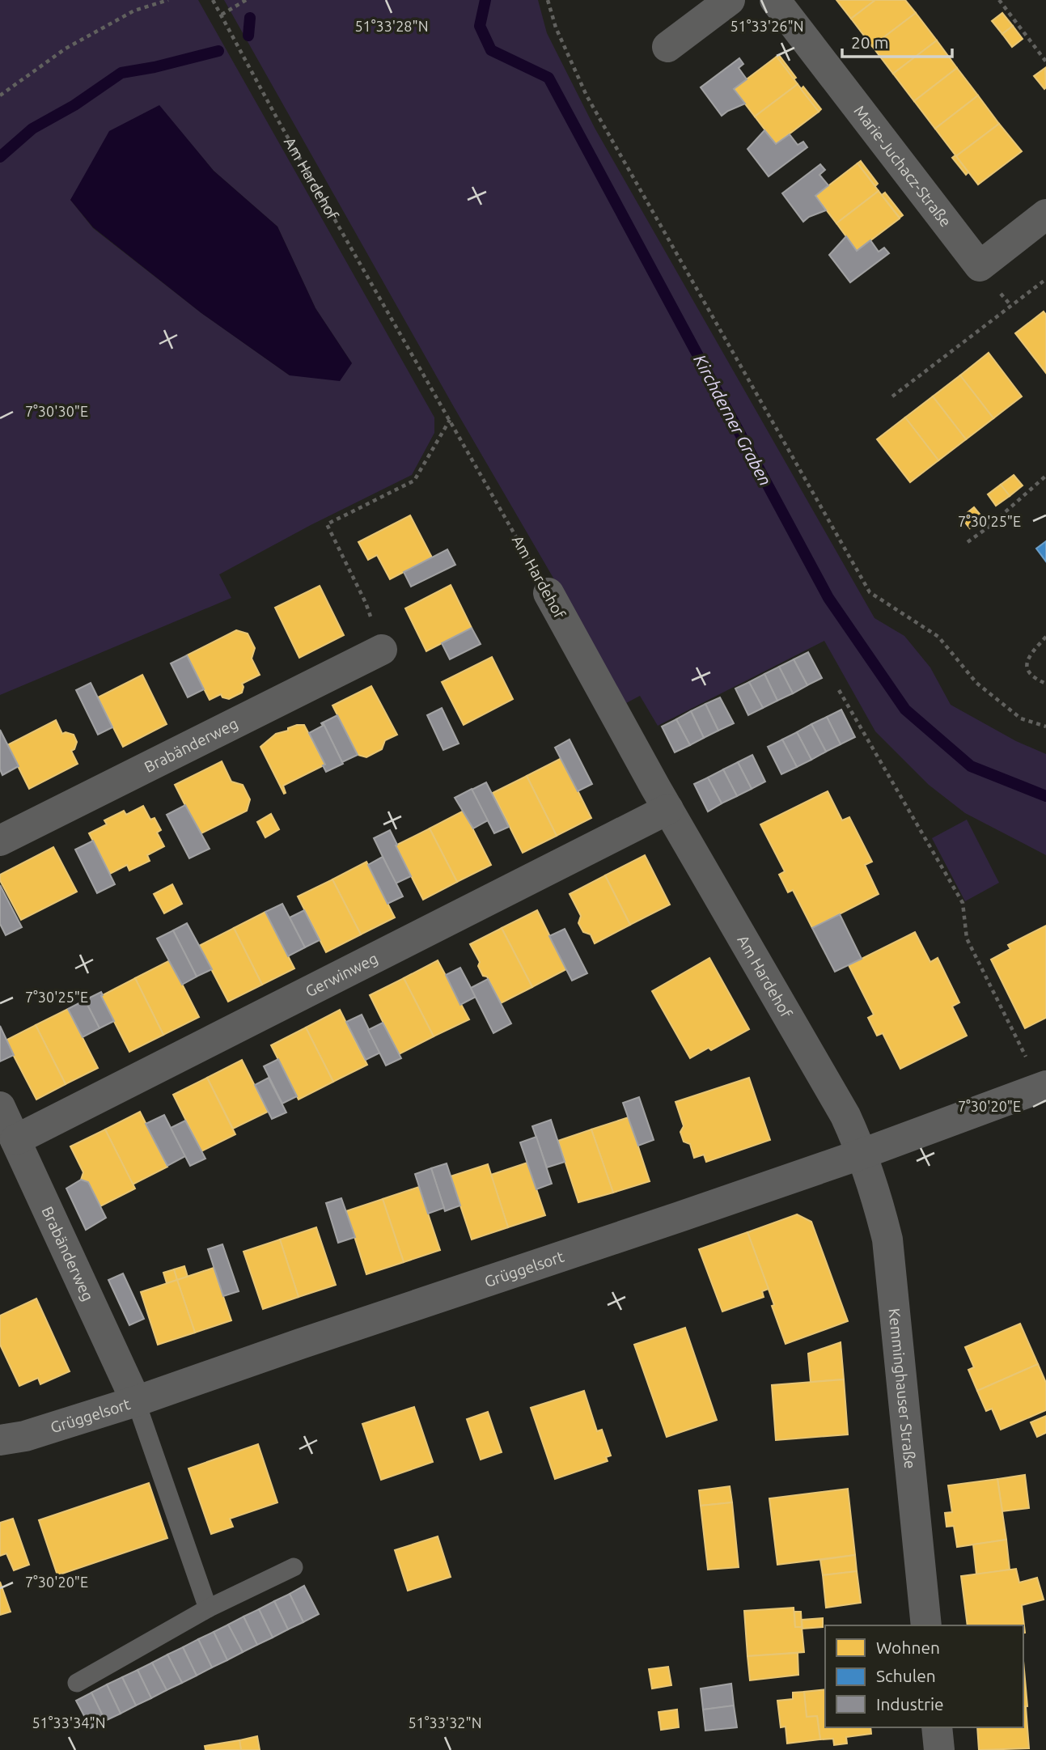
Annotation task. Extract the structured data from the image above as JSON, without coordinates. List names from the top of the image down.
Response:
{
  "streets": {
    "street": [
      "Marie-Juchacz-Straße",
      "Am Hardehof",
      "Brabänderweg",
      "Gerwinweg",
      "Grüggelsort",
      "Kemminghauser Straße"
    ]
  },
  "crossings": [
    ["Am Hardehof", "Gerwinweg"],
    ["Am Hardehof", "Grüggelsort"],
    ["Am Hardehof", "Kemminghauser Straße"],
    ["Brabänderweg", "Gerwinweg"],
    ["Brabänderweg", "Grüggelsort"],
    ["Grüggelsort", "Kemminghauser Straße"]
  ],
  "water": ["Kirchderner Graben"],
  "legend": ["Wohnen", "Schulen", "Industrie"],
  "scale_bar": "20 m",
  "coordinates": [
    "51°33'28\"N",
    "51°33'26\"N",
    "7°30'30\"E",
    "7°30'25\"E",
    "7°30'20\"E",
    "51°33'34\"N",
    "51°33'32\"N"
  ]
}
